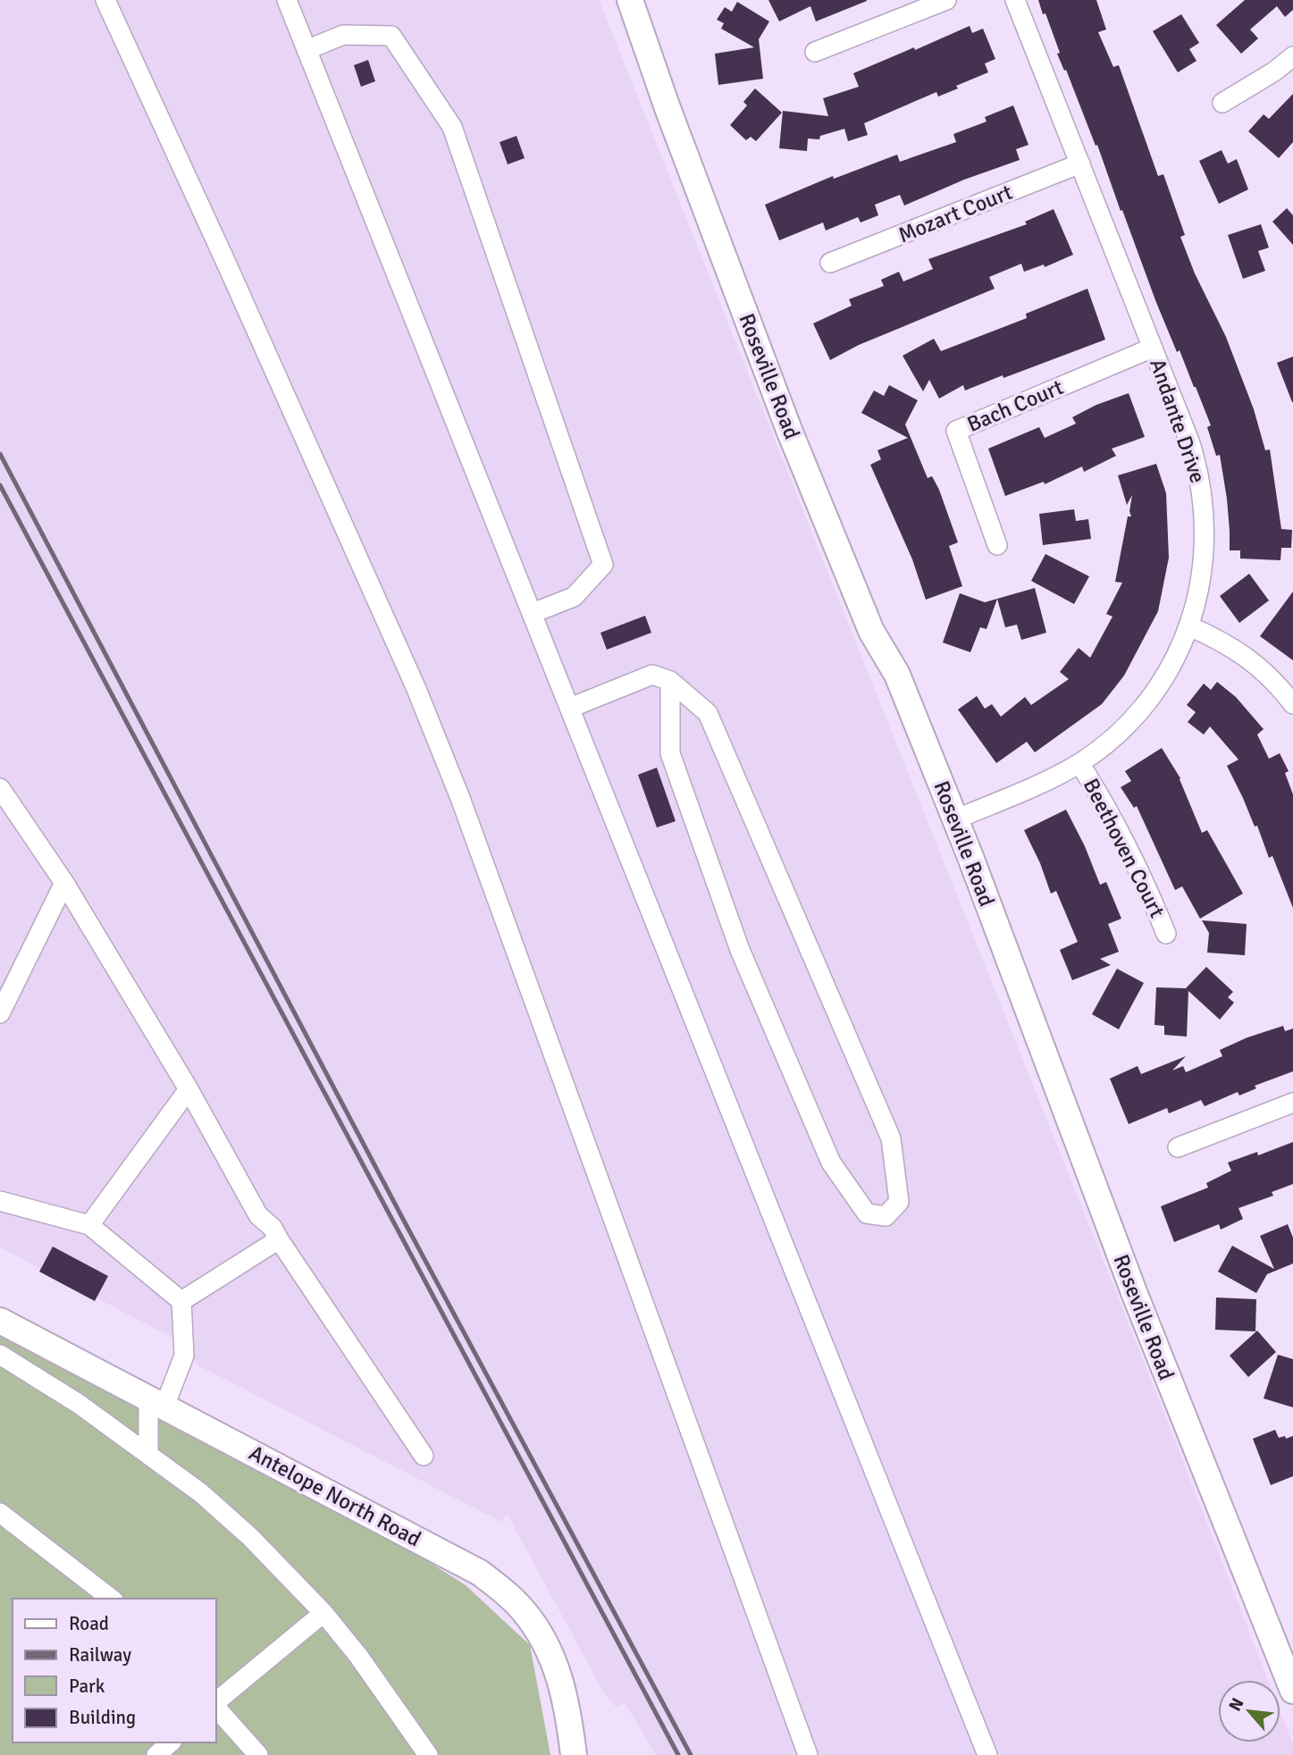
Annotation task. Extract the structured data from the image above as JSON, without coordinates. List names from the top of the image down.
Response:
{
  "streets": {
    "main road": ["Roseville Road", "Antelope North Road"],
    "street": [
      "Mozart Court",
      "Bach Court",
      "Andante Drive",
      "Beethoven Court"
    ]
  },
  "crossings": [
    ["Mozart Court", "Andante Drive"],
    ["Roseville Road", "Andante Drive"],
    ["Bach Court", "Andante Drive"],
    ["Andante Drive", "Beethoven Court"]
  ],
  "legend": [
    "Road",
    "Railway",
    "Park",
    "Building"
  ],
  "north": "top left"
}
